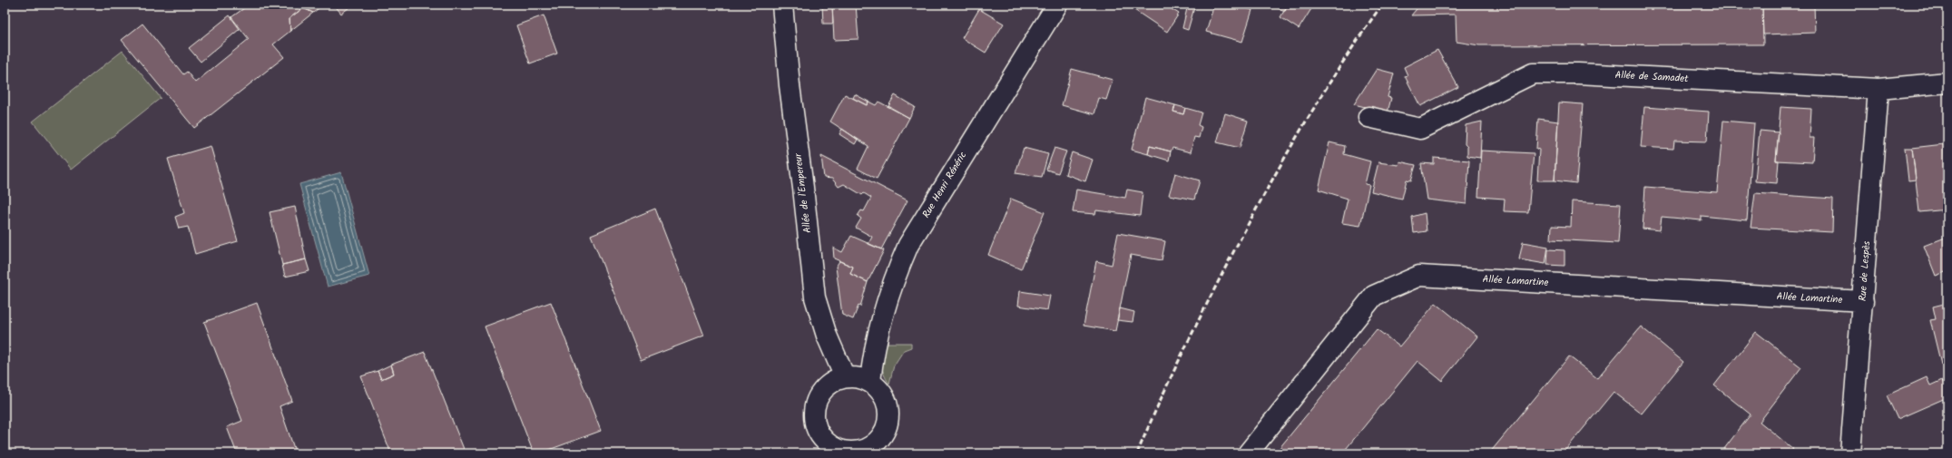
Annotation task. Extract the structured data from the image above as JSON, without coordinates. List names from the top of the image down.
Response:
{
  "streets": {
    "street": [
      "Allée de Samadet",
      "Rue Henri Rénéric",
      "Allée de l'Empereur",
      "Rue de Lespès",
      "Allée Lamartine"
    ]
  },
  "crossings": [
    ["Allée de Samadet", "Rue de Lespès"],
    ["Rue Henri Rénéric", "Allée de l'Empereur"],
    ["Rue de Lespès", "Allée Lamartine"]
  ]
}
